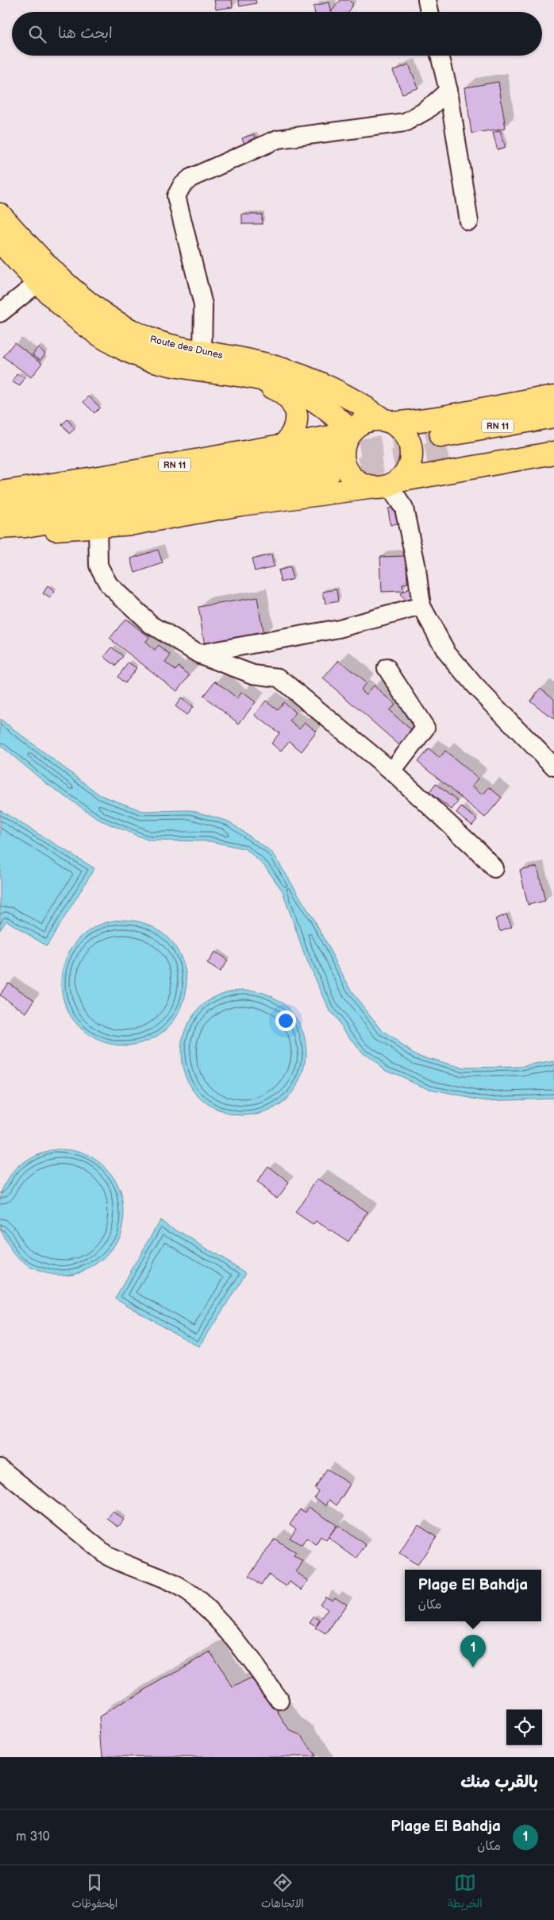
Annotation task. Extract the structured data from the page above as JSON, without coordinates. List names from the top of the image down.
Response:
{
  "streets": {
    "main road": ["Route des Dunes", "RN 11"]
  },
  "crossings": [
    ["Route des Dunes", "RN 11"]
  ],
  "page": {
    "search": "ابحث هنا",
    "popup": ["Plage El Bahdja", "مكان"],
    "pins": "1",
    "heading": "بالقرب منك",
    "list": [
      {
        "mark": "1",
        "name": "Plage El Bahdja",
        "note": "مكان",
        "value": "310 m"
      }
    ],
    "nav": ["الخريطة", "الاتجاهات", "المحفوظات"]
  }
}
